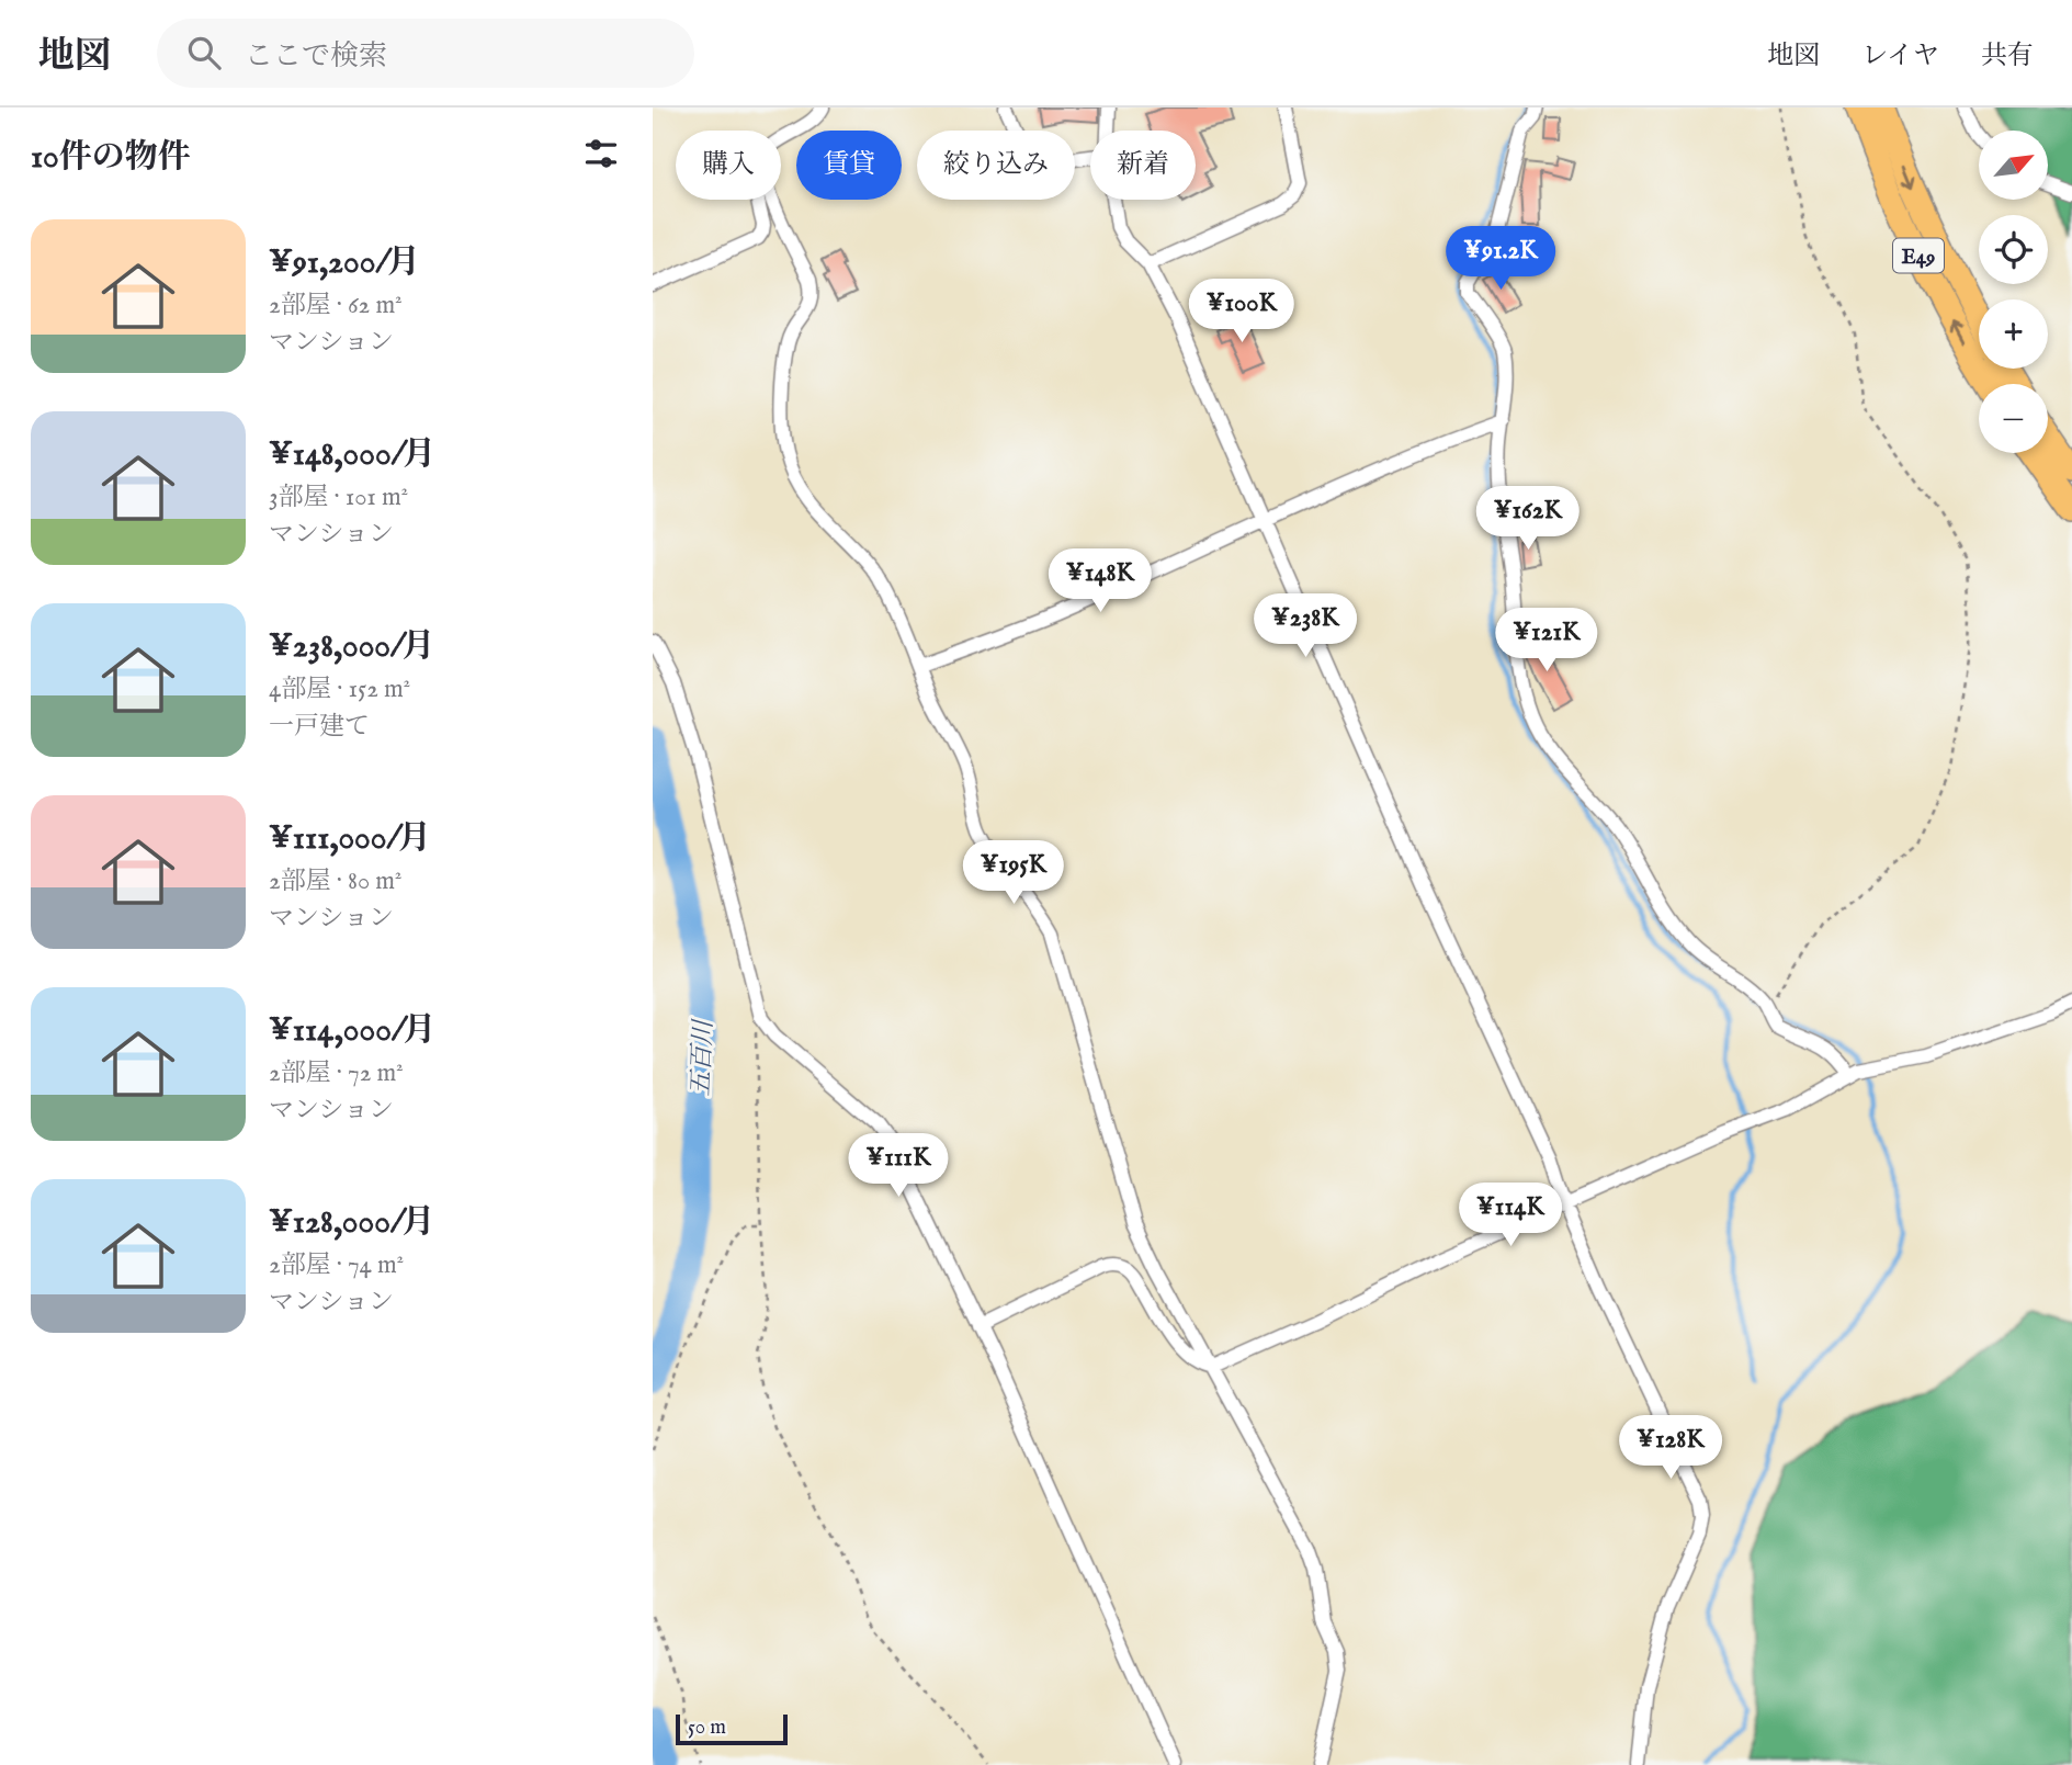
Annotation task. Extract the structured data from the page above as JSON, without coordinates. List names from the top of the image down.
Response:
{
  "streets": {
    "highway": ["E49"]
  },
  "water": ["五百川"],
  "scale_bar": "50 m",
  "north": "top right",
  "page": {
    "header": "地図",
    "search": "ここで検索",
    "nav": ["地図", "レイヤ", "共有"],
    "heading": "10件の物件",
    "map_buttons": ["+", "−"],
    "chip": [
      "購入",
      "賃貸",
      "絞り込み",
      "新着"
    ],
    "list": [
      {
        "name": "¥91,200/月",
        "note": "2部屋 · 62 m² · マンション"
      },
      {
        "name": "¥148,000/月",
        "note": "3部屋 · 101 m² · マンション"
      },
      {
        "name": "¥238,000/月",
        "note": "4部屋 · 152 m² · 一戸建て"
      },
      {
        "name": "¥111,000/月",
        "note": "2部屋 · 80 m² · マンション"
      },
      {
        "name": "¥114,000/月",
        "note": "2部屋 · 72 m² · マンション"
      },
      {
        "name": "¥128,000/月",
        "note": "2部屋 · 74 m² · マンション"
      }
    ],
    "price": [
      "¥91.2K",
      "¥100K",
      "¥162K",
      "¥148K",
      "¥238K",
      "¥121K",
      "¥195K",
      "¥111K",
      "¥114K",
      "¥128K"
    ],
    "scale": "50 m"
  }
}
